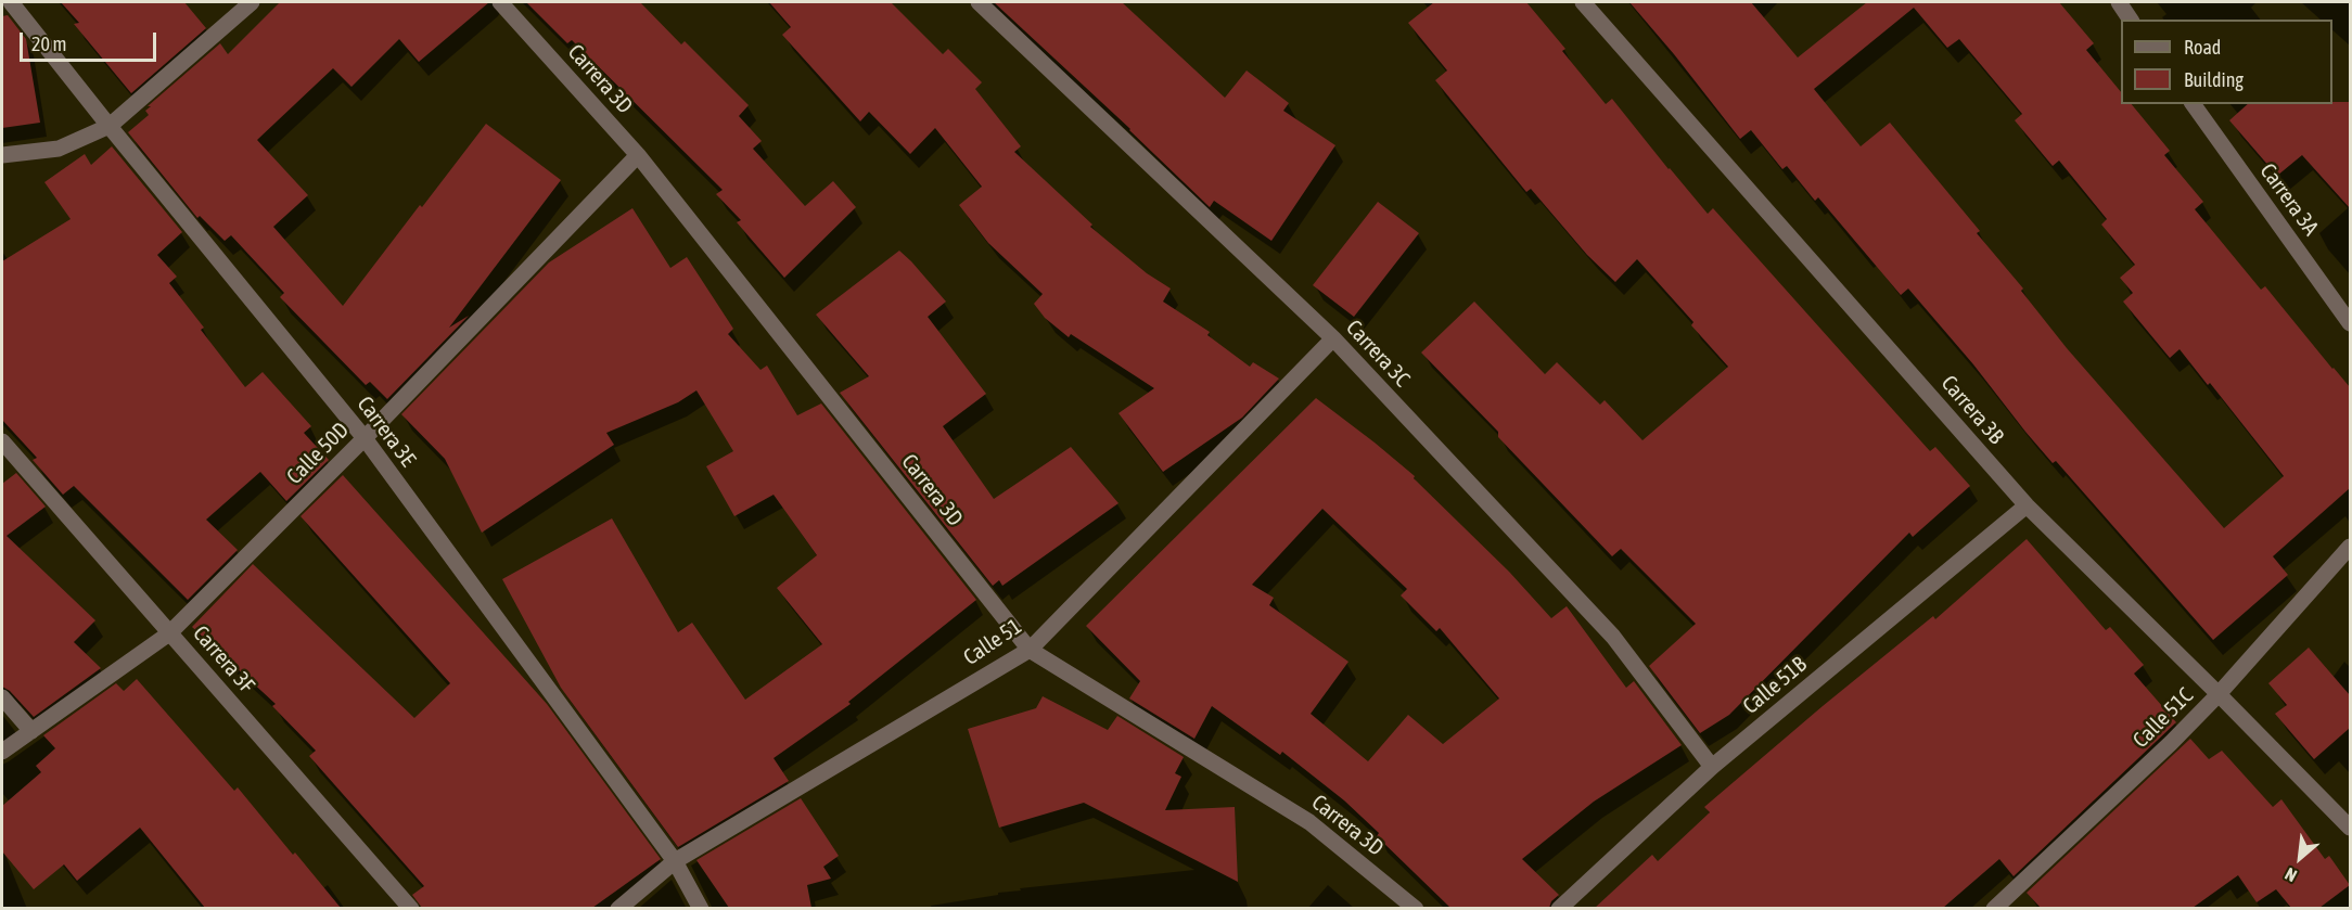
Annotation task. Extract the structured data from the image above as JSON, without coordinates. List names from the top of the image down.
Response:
{
  "streets": {
    "street": [
      "Carrera 3D",
      "Carrera 3A",
      "Carrera 3C",
      "Carrera 3B",
      "Carrera 3E",
      "Calle 50D",
      "Calle 51",
      "Carrera 3F",
      "Calle 51B",
      "Calle 51C"
    ]
  },
  "crossings": [
    ["Carrera 3D", "Calle 50D"],
    ["Carrera 3D", "Calle 51"],
    ["Carrera 3C", "Calle 51"],
    ["Carrera 3C", "Calle 51B"],
    ["Carrera 3B", "Calle 51B"],
    ["Carrera 3B", "Calle 51C"],
    ["Carrera 3E", "Calle 50D"],
    ["Carrera 3E", "Calle 51"],
    ["Calle 50D", "Carrera 3F"]
  ],
  "legend": ["Road", "Building"],
  "scale_bar": "20 m",
  "north": "bottom left"
}
